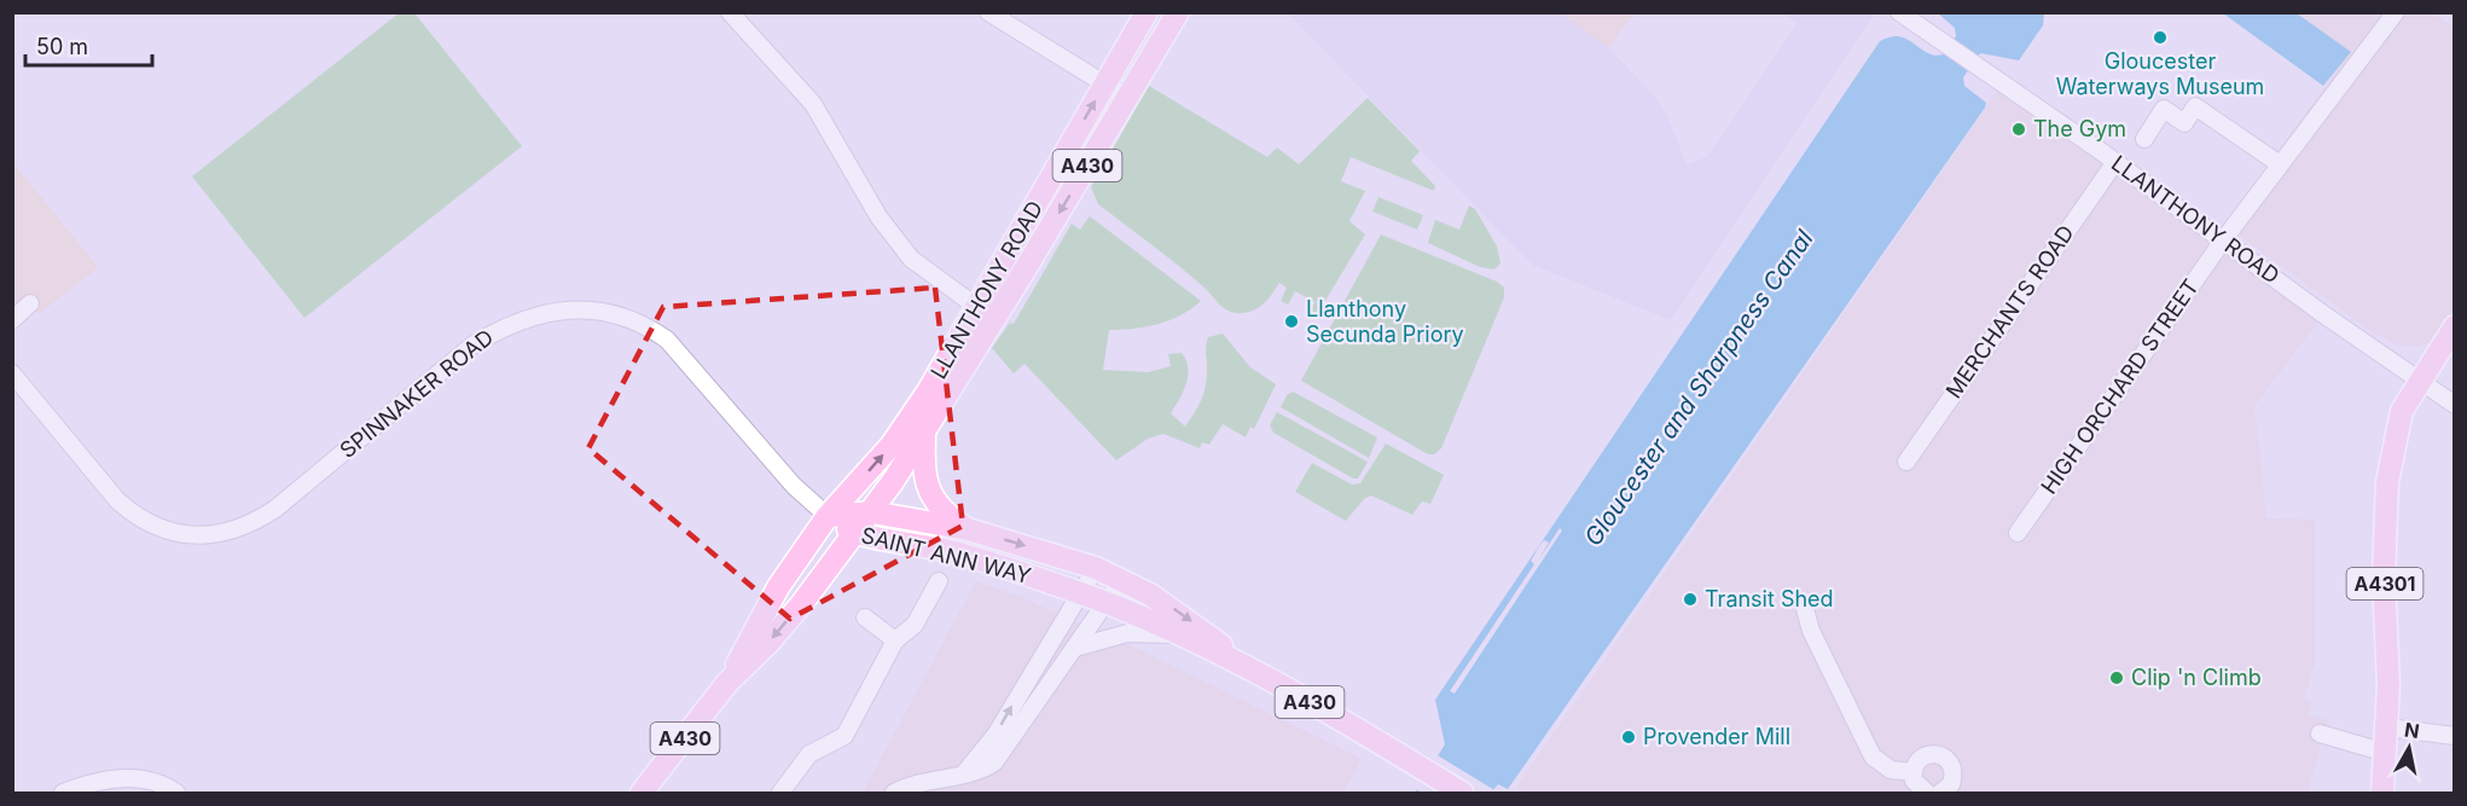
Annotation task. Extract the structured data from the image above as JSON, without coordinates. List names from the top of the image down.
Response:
{
  "streets": {
    "main road": [
      "A430",
      "LLANTHONY ROAD",
      "SAINT ANN WAY",
      "A4301"
    ],
    "street": ["MERCHANTS ROAD", "HIGH ORCHARD STREET", "SPINNAKER ROAD"]
  },
  "crossings": [
    ["A430", "LLANTHONY ROAD"],
    ["A430", "SPINNAKER ROAD"],
    ["A430", "SAINT ANN WAY"],
    ["LLANTHONY ROAD", "MERCHANTS ROAD"],
    ["LLANTHONY ROAD", "HIGH ORCHARD STREET"],
    ["LLANTHONY ROAD", "SPINNAKER ROAD"],
    ["LLANTHONY ROAD", "SAINT ANN WAY"],
    ["LLANTHONY ROAD", "A4301"],
    ["SPINNAKER ROAD", "SAINT ANN WAY"]
  ],
  "water": ["Gloucester and Sharpness Canal"],
  "places": [
    "Gloucester Waterways Museum",
    "The Gym",
    "Llanthony Secunda Priory",
    "Transit Shed",
    "Clip 'n Climb",
    "Provender Mill"
  ],
  "scale_bar": "50 m",
  "north": "top"
}
